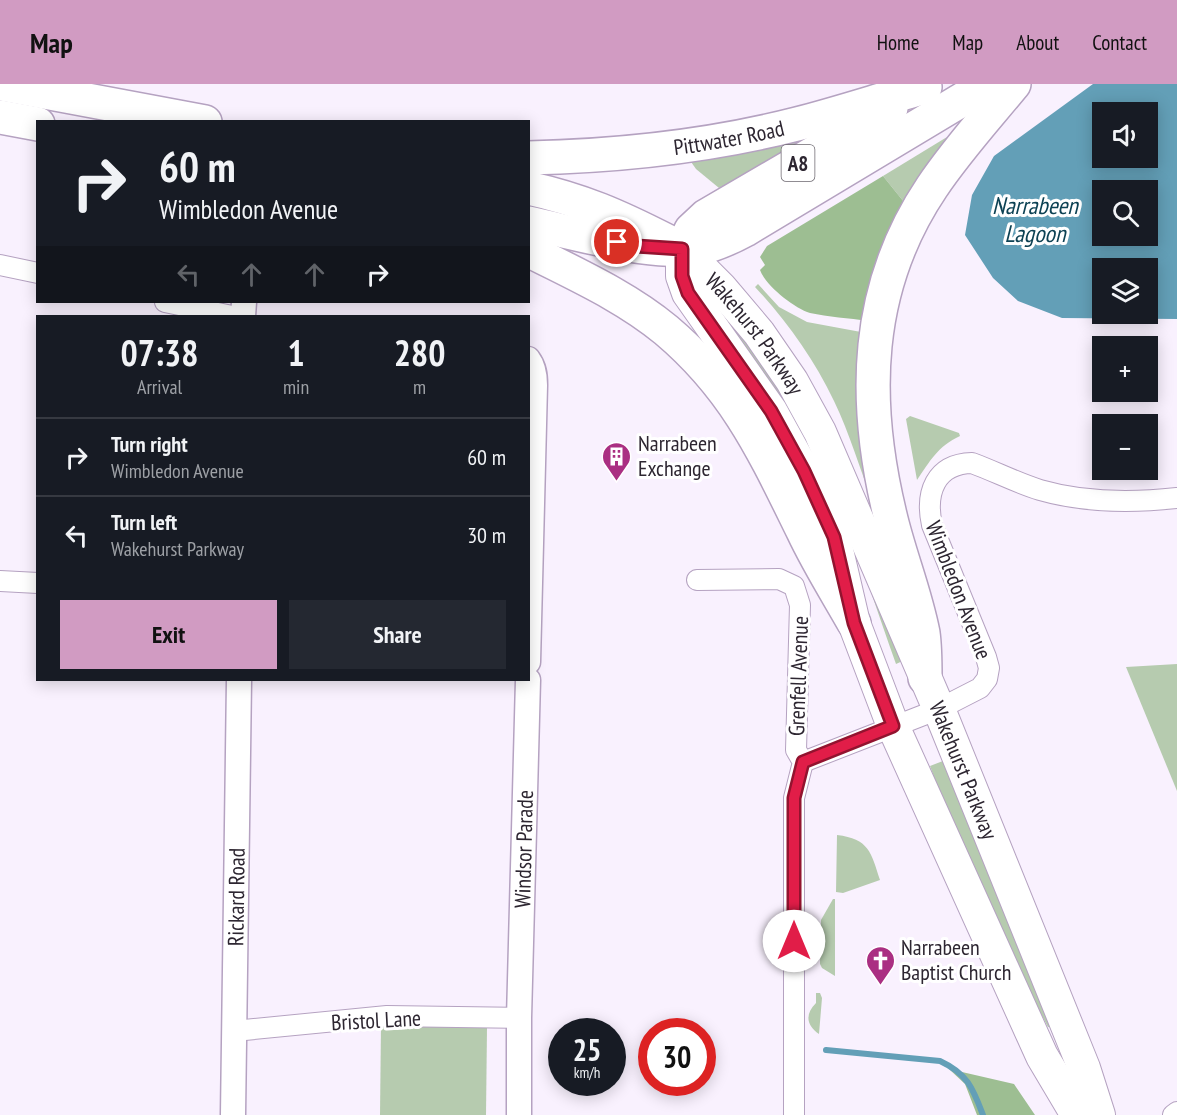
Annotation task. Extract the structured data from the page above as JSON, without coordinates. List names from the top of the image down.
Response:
{
  "streets": {
    "highway": ["Pittwater Road", "A8"],
    "main road": ["Wakehurst Parkway"],
    "street": [
      "Wimbledon Avenue",
      "Grenfell Avenue",
      "Windsor Parade",
      "Rickard Road",
      "Bristol Lane"
    ]
  },
  "crossings": [
    ["Pittwater Road", "A8"],
    ["Pittwater Road", "Wakehurst Parkway"],
    ["A8", "Wakehurst Parkway"],
    ["Wakehurst Parkway", "Wimbledon Avenue"],
    ["Wimbledon Avenue", "Grenfell Avenue"],
    ["Windsor Parade", "Bristol Lane"],
    ["Rickard Road", "Bristol Lane"]
  ],
  "water": ["Narrabeen Lagoon"],
  "places": {
    "building": ["Narrabeen Exchange"],
    "church": ["Narrabeen Baptist Church"]
  },
  "page": {
    "header": "Map",
    "nav": [
      "Home",
      "Map",
      "About",
      "Contact"
    ],
    "map_buttons": ["+", "−"],
    "turn": ["60 m", "Wimbledon Avenue"],
    "eta": [
      "07:38",
      "Arrival",
      "1",
      "min",
      "280",
      "m"
    ],
    "list": [
      {
        "name": "Turn right",
        "note": "Wimbledon Avenue",
        "value": "60 m"
      },
      {
        "name": "Turn left",
        "note": "Wakehurst Parkway",
        "value": "30 m"
      }
    ],
    "buttons": ["Exit", "Share"],
    "speed": "25 km/h",
    "limit": "30"
  }
}
